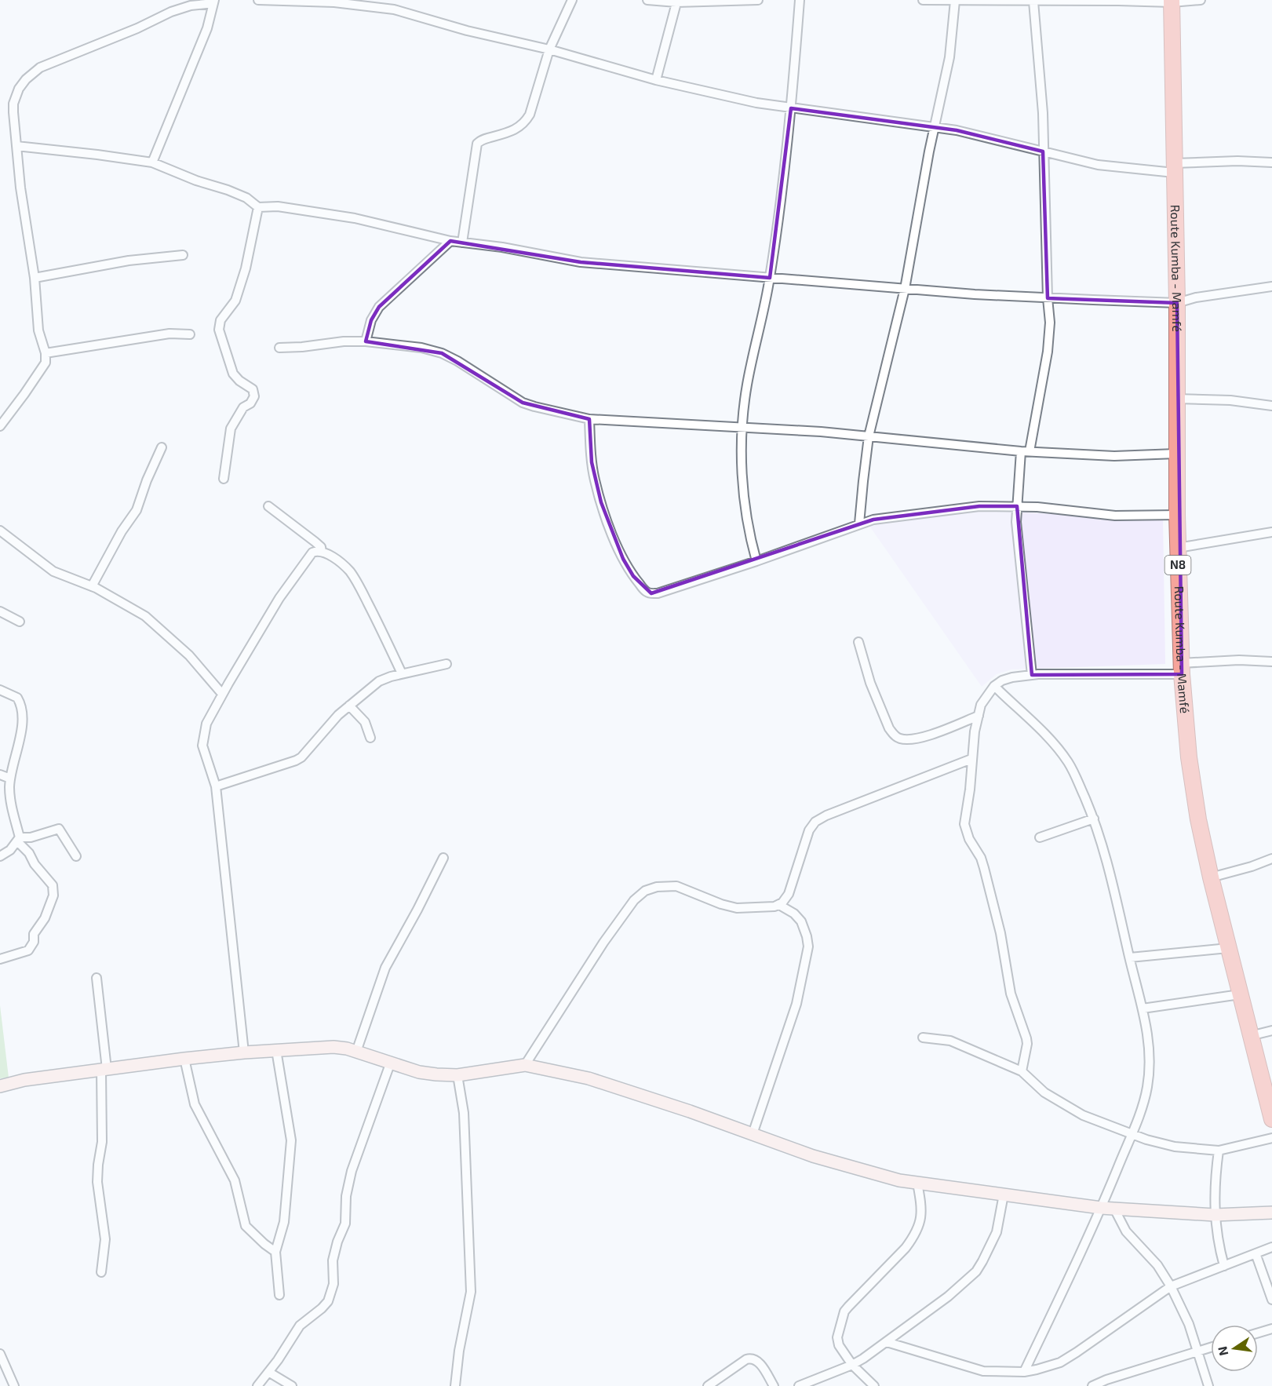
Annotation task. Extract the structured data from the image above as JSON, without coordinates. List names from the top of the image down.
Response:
{
  "streets": {
    "highway": ["Route Kumba - Mamfé", "N8"]
  },
  "north": "left"
}
